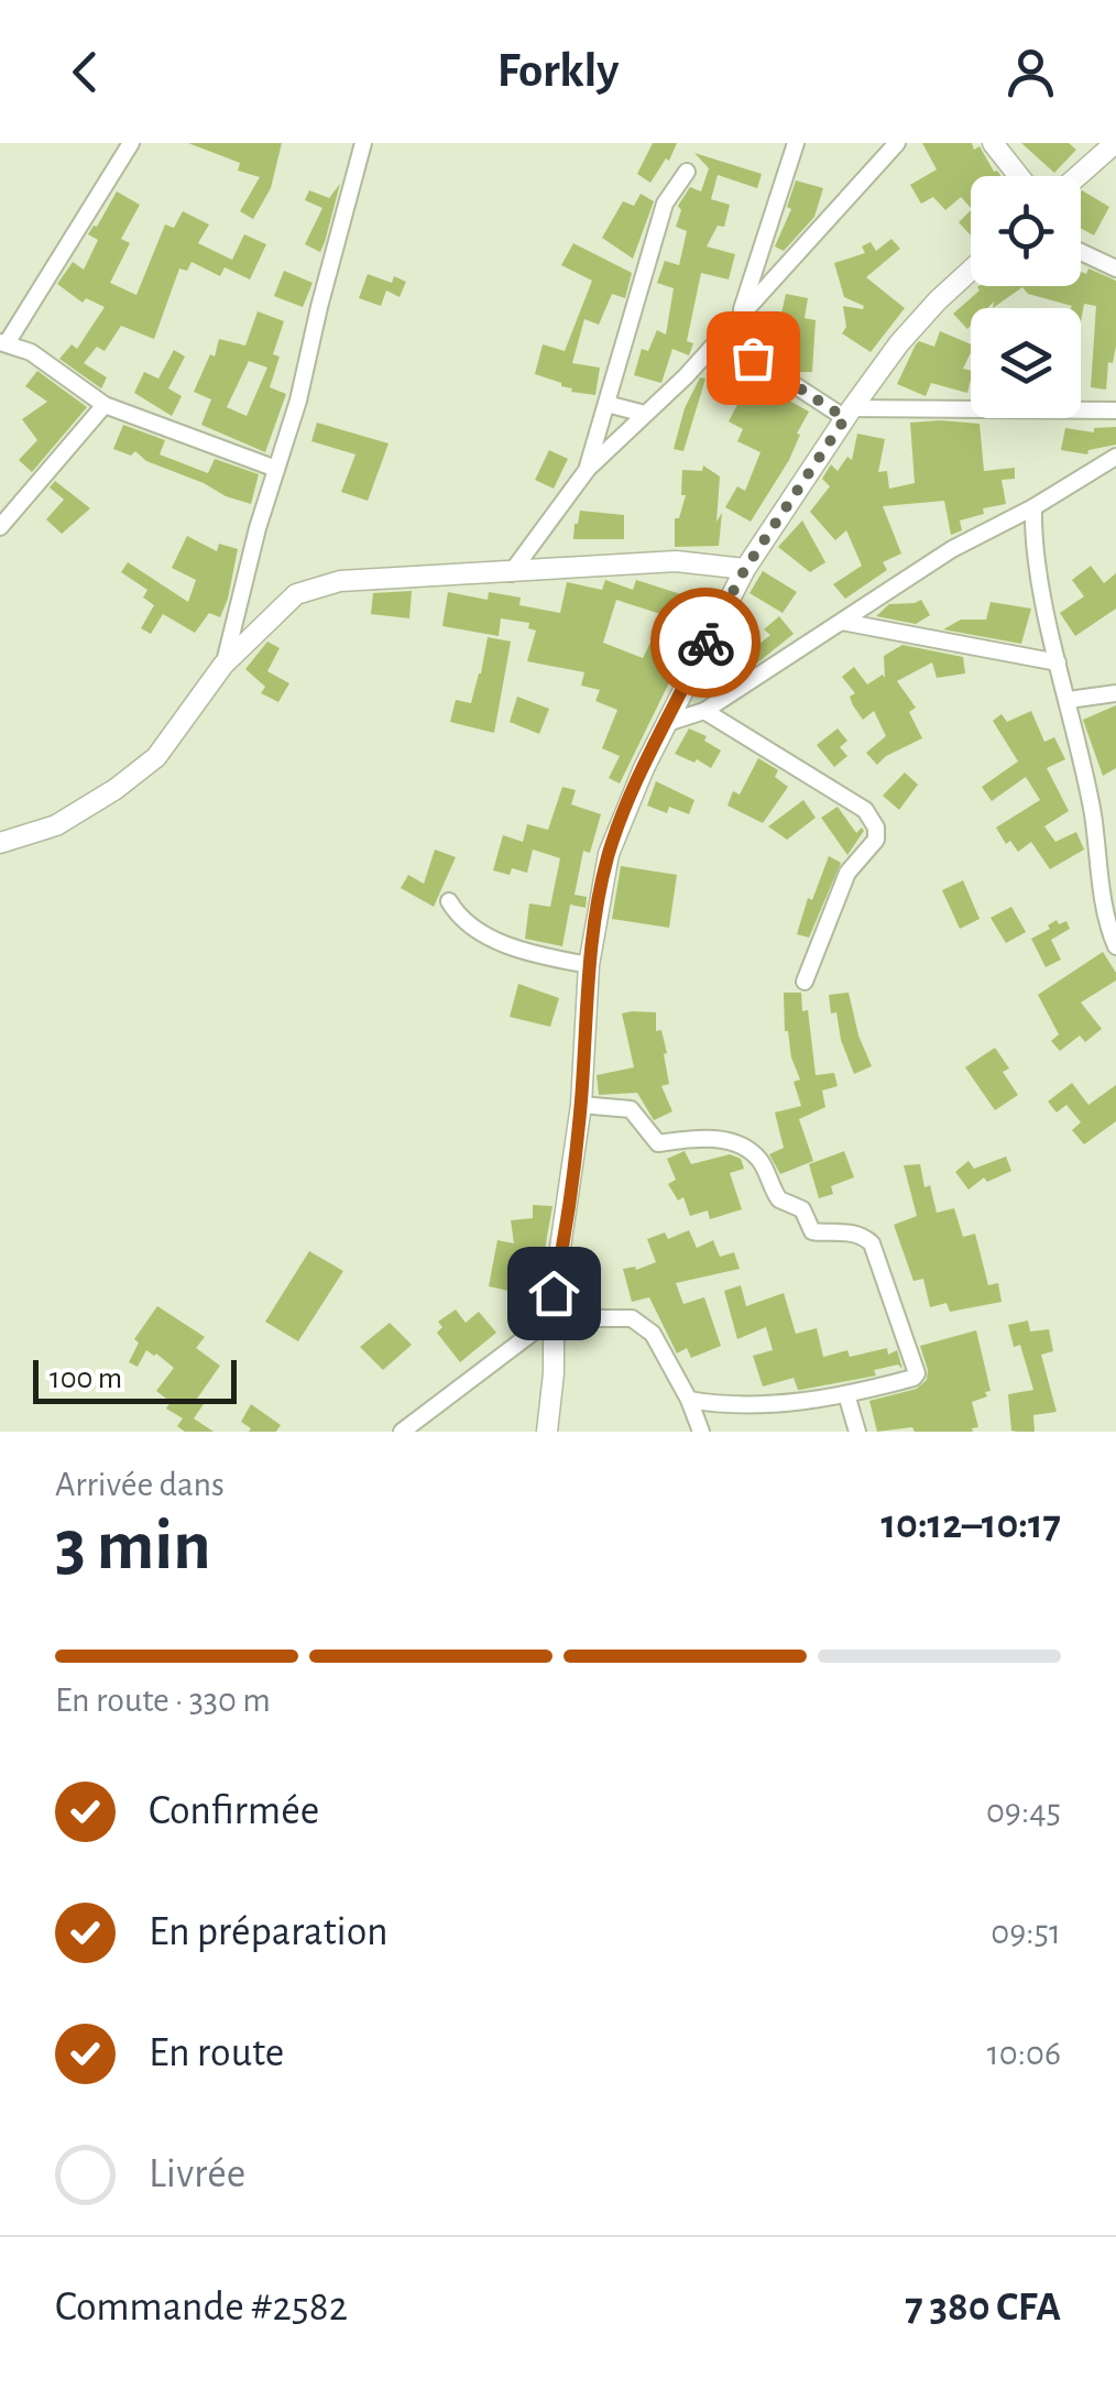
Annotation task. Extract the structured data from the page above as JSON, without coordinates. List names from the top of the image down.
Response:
{
  "scale_bar": "100 m",
  "page": {
    "header": "Forkly",
    "scale": "100 m",
    "heading": ["3 min", "Arrivée dans", "10:12–10:17"],
    "panel": ["Commande #2582", "7 380 CFA"],
    "bar": "En route · 330 m",
    "list": [
      ["Confirmée", "09:45"],
      ["En préparation", "09:51"],
      ["En route", "10:06"],
      "Livrée"
    ]
  }
}
